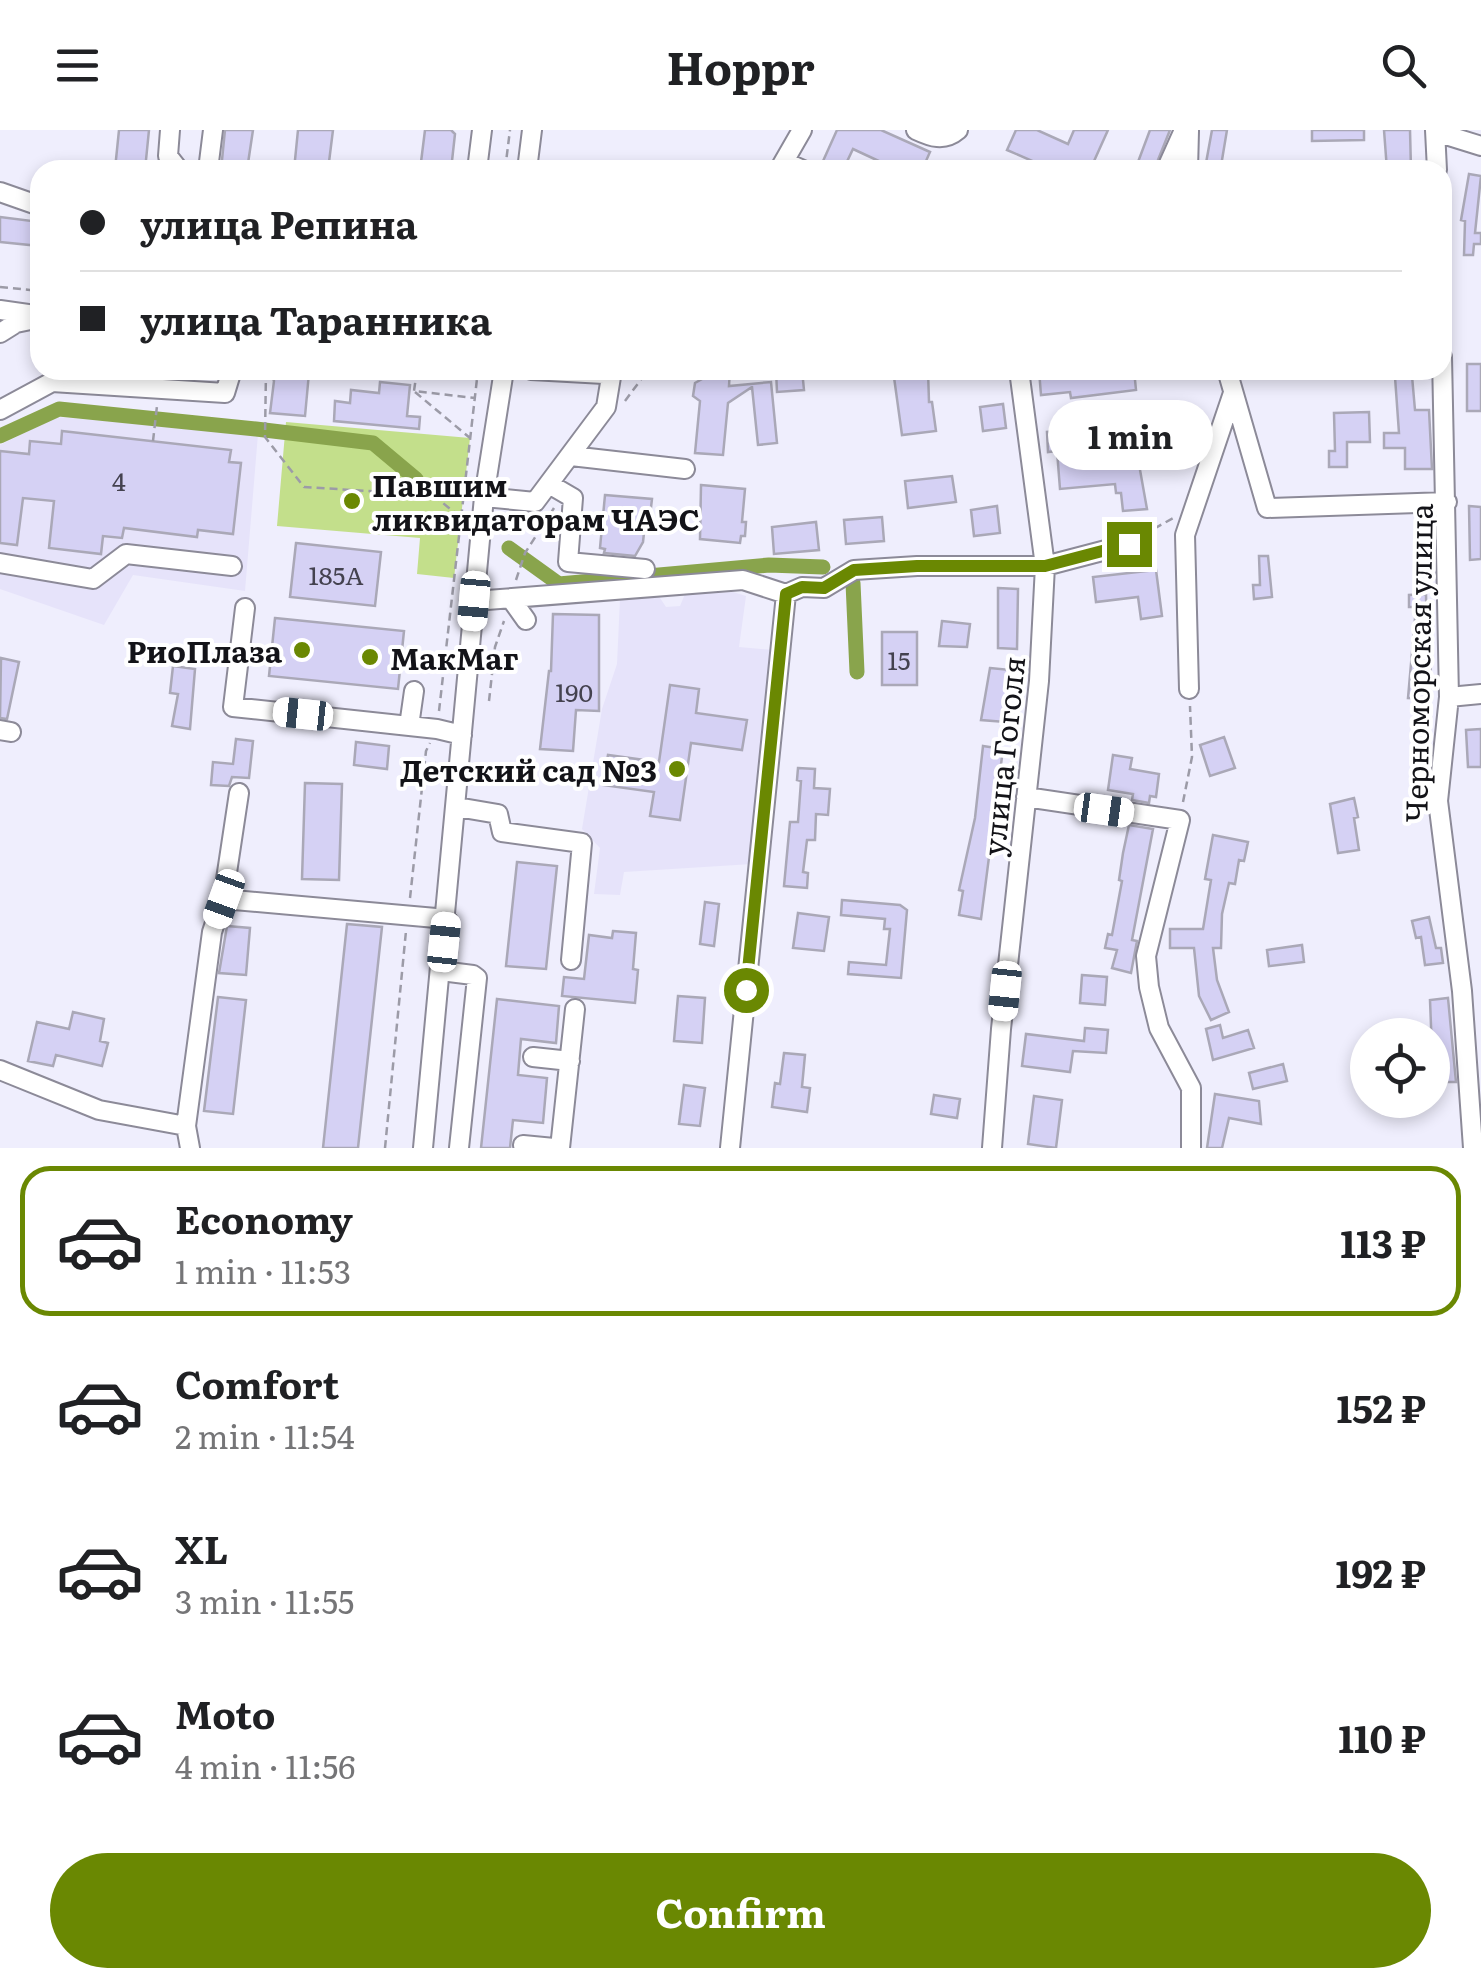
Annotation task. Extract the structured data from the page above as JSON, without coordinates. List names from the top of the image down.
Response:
{
  "streets": {
    "street": ["Черноморская улица", "улица Гоголя"]
  },
  "places": [
    "Павшим ликвидаторам ЧАЭС",
    "РиоПлаза",
    "МакМаг",
    "Детский сад №3"
  ],
  "house_numbers": [
    "4",
    "185А",
    "15",
    "190"
  ],
  "page": {
    "header": "Hoppr",
    "banner": ["улица Репина", "улица Таранника"],
    "bubble": "1 min",
    "list": [
      {
        "name": "Economy",
        "note": "1 min · 11:53",
        "value": "113 ₽"
      },
      {
        "name": "Comfort",
        "note": "2 min · 11:54",
        "value": "152 ₽"
      },
      {
        "name": "XL",
        "note": "3 min · 11:55",
        "value": "192 ₽"
      },
      {
        "name": "Moto",
        "note": "4 min · 11:56",
        "value": "110 ₽"
      }
    ],
    "buttons": "Confirm"
  }
}
